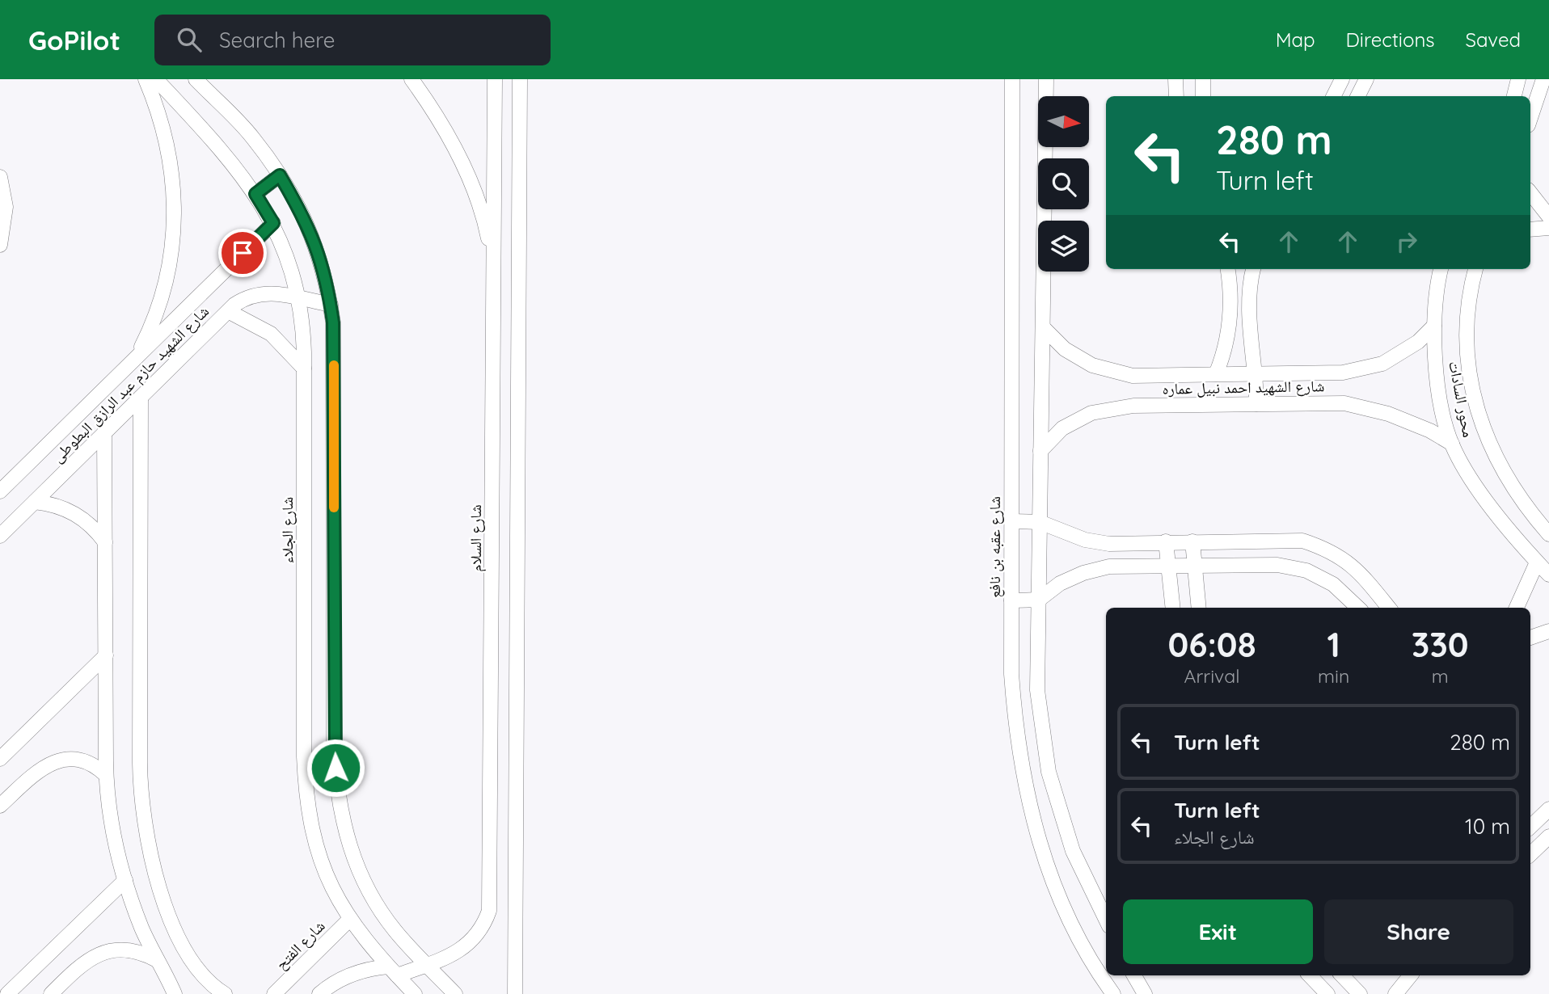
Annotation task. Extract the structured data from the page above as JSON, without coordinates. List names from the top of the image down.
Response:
{
  "streets": {
    "street": [
      "شارع الشهيد حازم عبد الرازق البطوطى",
      "شارع الشهيد احمد نبيل عماره",
      "محور السادات",
      "شارع الجلاء",
      "شارع السلام",
      "شارع عقبه بن نافع",
      "شارع الفتح"
    ]
  },
  "crossings": [
    ["شارع الشهيد حازم عبد الرازق البطوطى", "شارع الجلاء"],
    ["شارع الشهيد احمد نبيل عماره", "محور السادات"],
    ["شارع الجلاء", "شارع السلام"],
    ["شارع الجلاء", "شارع الفتح"]
  ],
  "north": "right",
  "page": {
    "header": "GoPilot",
    "search": "Search here",
    "nav": ["Map", "Directions", "Saved"],
    "turn": ["280 m", "Turn left"],
    "eta": [
      "06:08",
      "Arrival",
      "1",
      "min",
      "330",
      "m"
    ],
    "list": [
      {
        "name": "Turn left",
        "value": "280 m"
      },
      {
        "name": "Turn left",
        "note": "شارع الجلاء",
        "value": "10 m"
      }
    ],
    "buttons": ["Exit", "Share"]
  }
}
